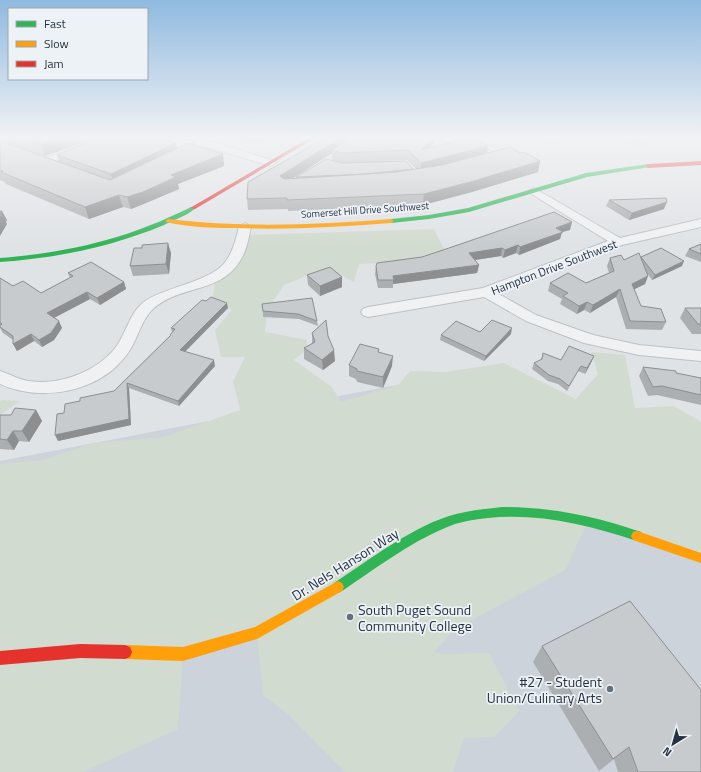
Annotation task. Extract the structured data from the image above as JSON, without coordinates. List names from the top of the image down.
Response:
{
  "streets": {
    "street": ["Somerset Hill Drive Southwest", "Hampton Drive Southwest", "Dr. Nels Hanson Way"]
  },
  "places": ["South Puget Sound Community College", "#27 - Student Union/Culinary Arts"],
  "legend": ["Fast", "Slow", "Jam"],
  "north": "bottom left"
}
